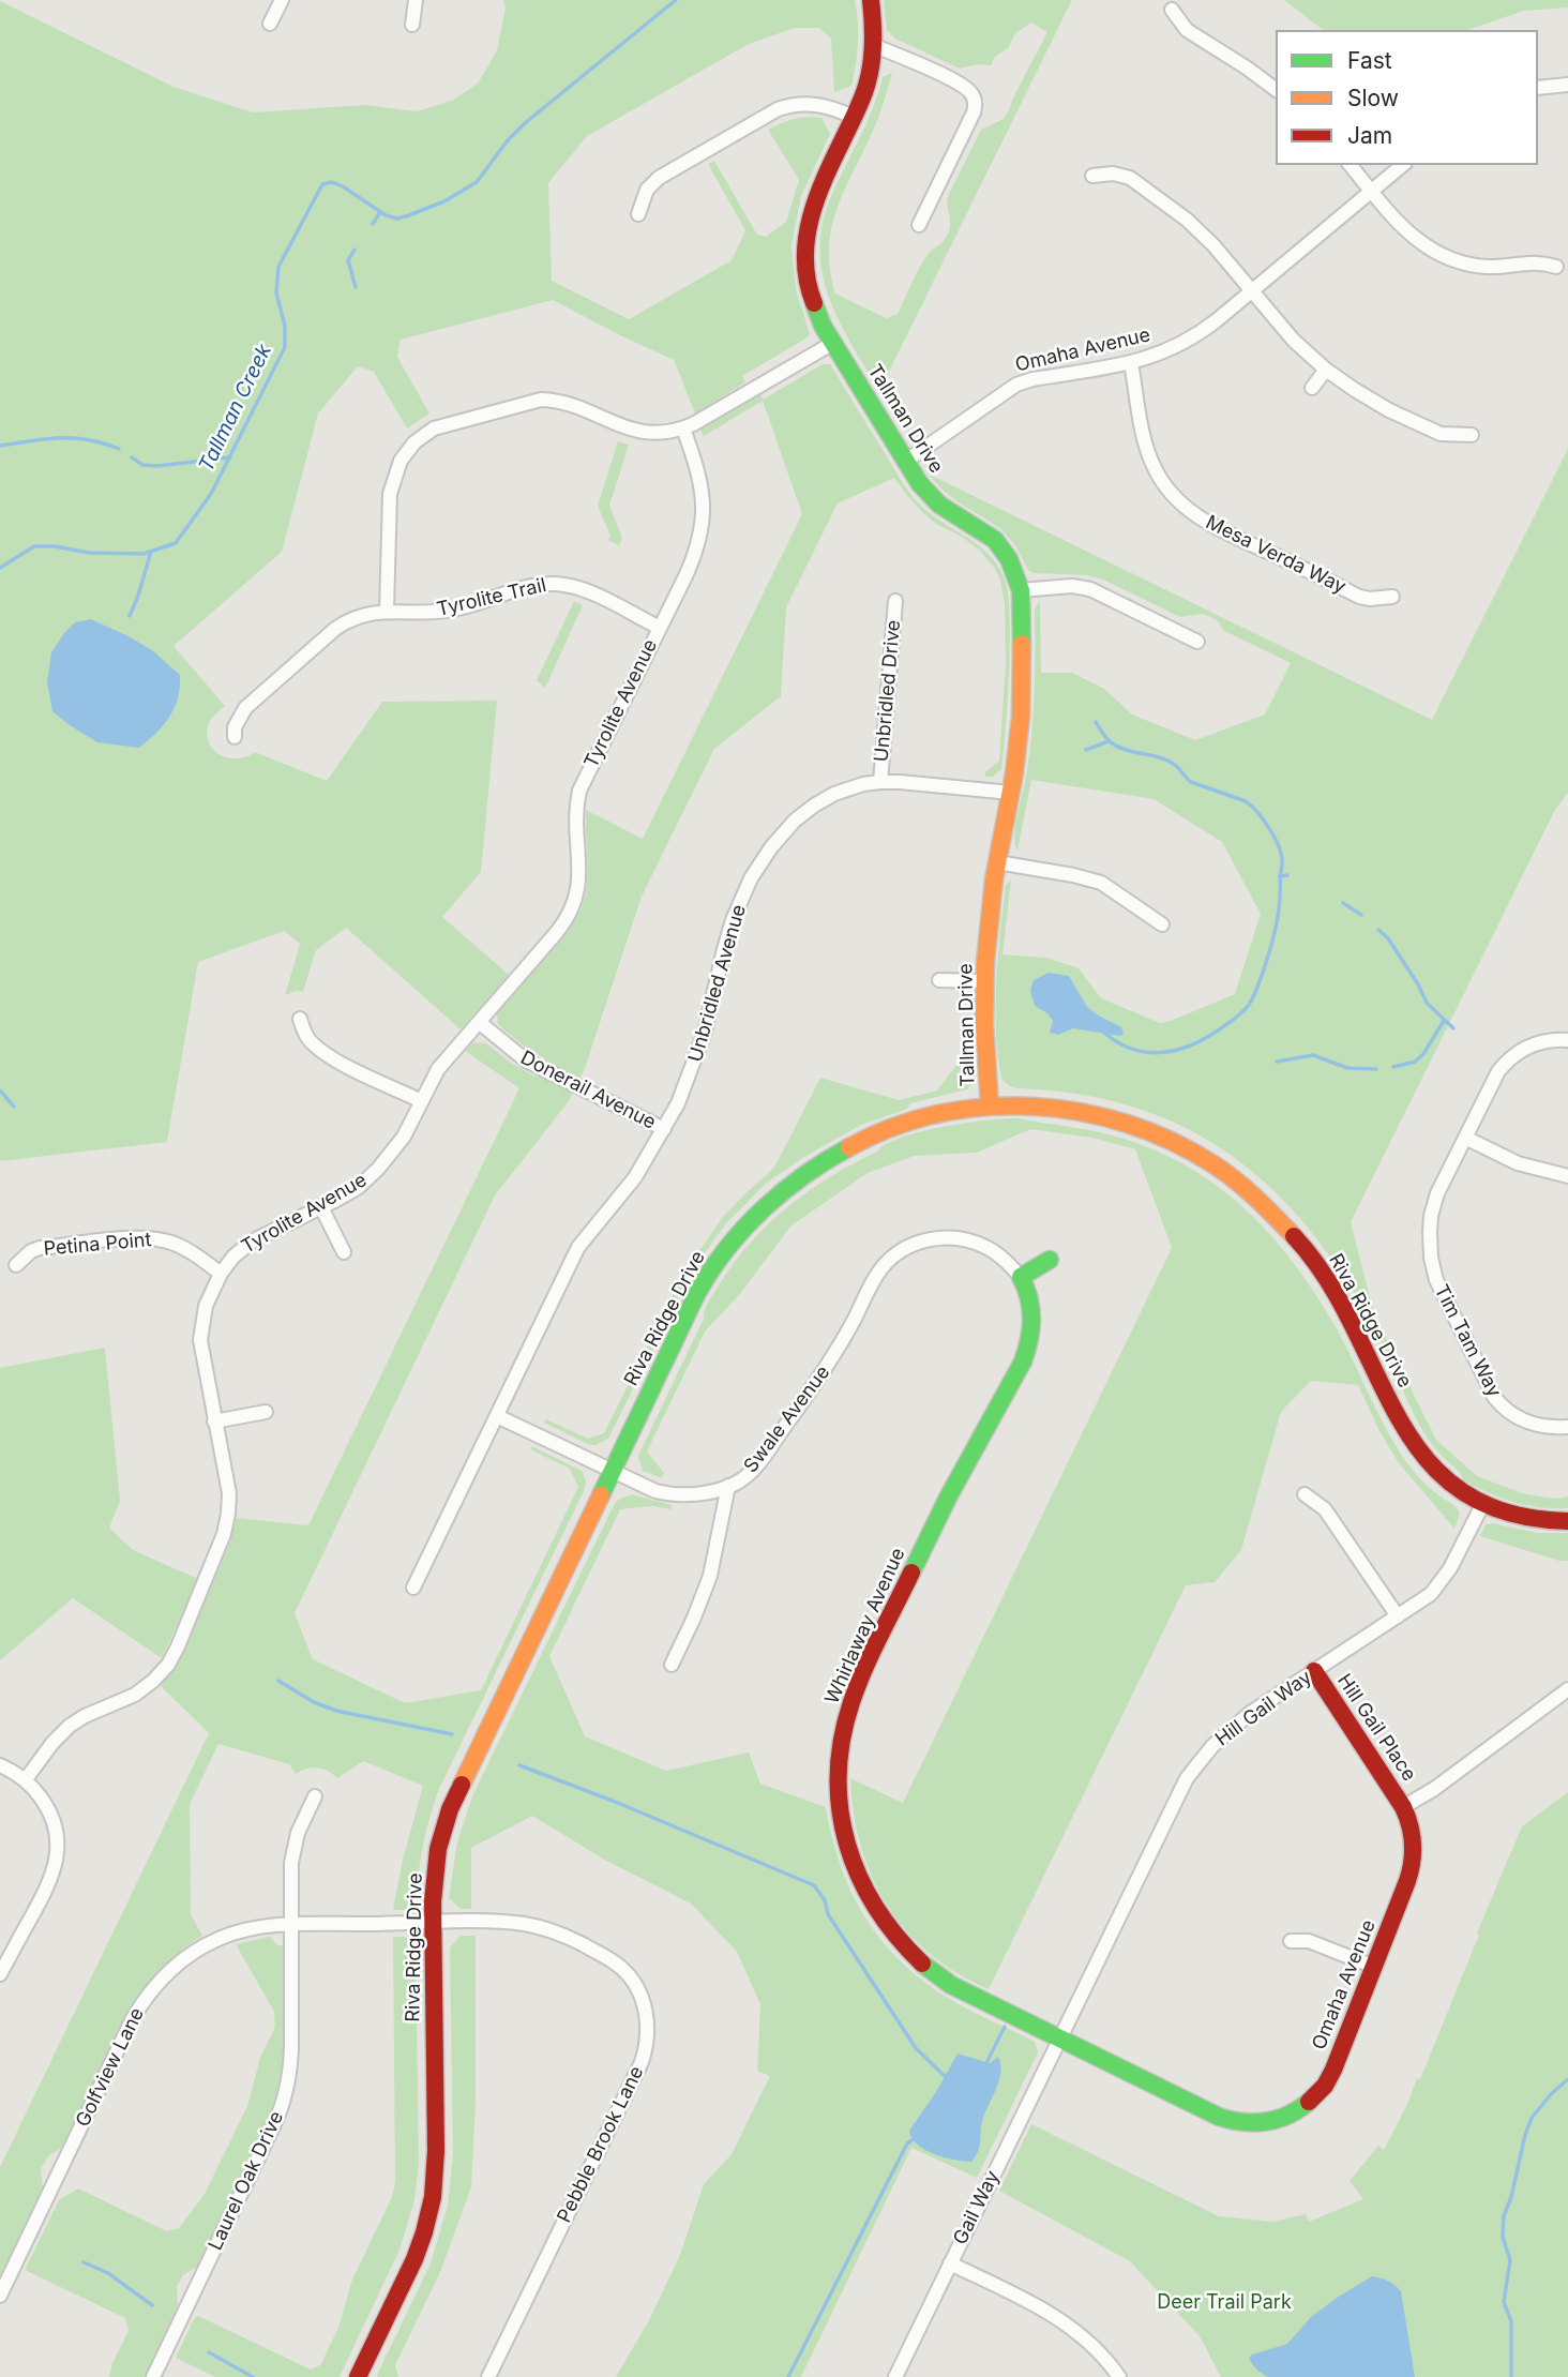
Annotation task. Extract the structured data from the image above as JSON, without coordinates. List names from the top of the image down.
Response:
{
  "streets": {
    "street": [
      "Omaha Avenue",
      "Tallman Drive",
      "Mesa Verda Way",
      "Tyrolite Trail",
      "Unbridled Drive",
      "Tyrolite Avenue",
      "Unbridled Avenue",
      "Donerail Avenue",
      "Petina Point",
      "Riva Ridge Drive",
      "Tim Tam Way",
      "Swale Avenue",
      "Whirlaway Avenue",
      "Hill Gail Way",
      "Hill Gail Place",
      "Golfview Lane",
      "Pebble Brook Lane",
      "Laurel Oak Drive",
      "Gail Way"
    ]
  },
  "crossings": [
    ["Omaha Avenue", "Tallman Drive"],
    ["Omaha Avenue", "Mesa Verda Way"],
    ["Omaha Avenue", "Whirlaway Avenue"],
    ["Omaha Avenue", "Hill Gail Way"],
    ["Omaha Avenue", "Hill Gail Place"],
    ["Omaha Avenue", "Gail Way"],
    ["Tallman Drive", "Unbridled Avenue"],
    ["Tallman Drive", "Riva Ridge Drive"],
    ["Tyrolite Trail", "Tyrolite Avenue"],
    ["Unbridled Drive", "Unbridled Avenue"],
    ["Tyrolite Avenue", "Donerail Avenue"],
    ["Tyrolite Avenue", "Petina Point"],
    ["Unbridled Avenue", "Donerail Avenue"],
    ["Unbridled Avenue", "Swale Avenue"],
    ["Riva Ridge Drive", "Swale Avenue"],
    ["Riva Ridge Drive", "Hill Gail Way"],
    ["Riva Ridge Drive", "Golfview Lane"],
    ["Riva Ridge Drive", "Pebble Brook Lane"],
    ["Swale Avenue", "Whirlaway Avenue"],
    ["Whirlaway Avenue", "Hill Gail Way"],
    ["Whirlaway Avenue", "Gail Way"],
    ["Hill Gail Way", "Hill Gail Place"],
    ["Hill Gail Way", "Gail Way"],
    ["Golfview Lane", "Pebble Brook Lane"],
    ["Golfview Lane", "Laurel Oak Drive"]
  ],
  "water": ["Tallman Creek"],
  "parks": ["Deer Trail Park"],
  "legend": ["Fast", "Slow", "Jam"]
}
